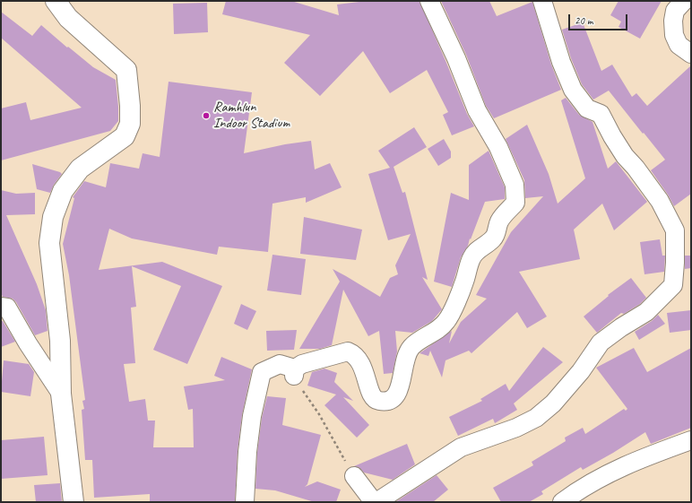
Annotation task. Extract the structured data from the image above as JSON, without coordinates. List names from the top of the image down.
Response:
{
  "places": ["Ramhlun Indoor Stadium"],
  "scale_bar": "20 m"
}
